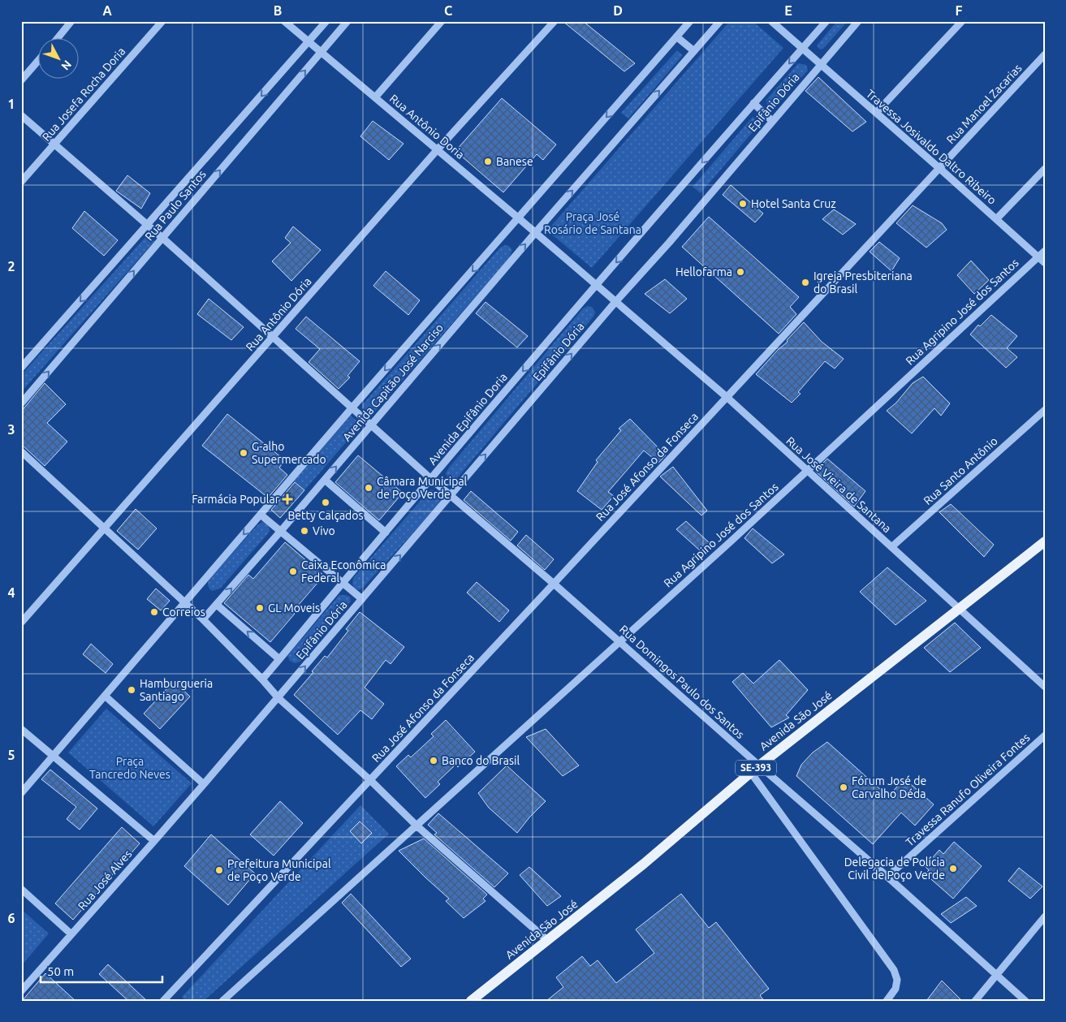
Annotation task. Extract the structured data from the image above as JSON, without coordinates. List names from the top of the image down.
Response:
{
  "streets": {
    "main road": ["Avenida São José", "SE-393"],
    "street": [
      "Rua Josefa Rocha Doria",
      "Epifânio Dória",
      "Rua Manoel Zacarias",
      "Rua Antônio Doria",
      "Travessa Josivaldo Daltro Ribeiro",
      "Rua Paulo Santos",
      "Rua Agripino José dos Santos",
      "Rua Antônio Dória",
      "Avenida Capitão José Narciso",
      "Avenida Epifânio Doria",
      "Rua José Afonso da Fonseca",
      "Rua Santo Antônio",
      "Rua José Vieira de Santana",
      "Rua Domingos Paulo dos Santos",
      "Travessa Ranufo Oliveira Fontes",
      "Rua José Alves"
    ]
  },
  "crossings": [
    ["Rua Josefa Rocha Doria", "Rua Domingos Paulo dos Santos"],
    ["Epifânio Dória", "Travessa Josivaldo Daltro Ribeiro"],
    ["Epifânio Dória", "Avenida Epifânio Doria"],
    ["Epifânio Dória", "Rua José Vieira de Santana"],
    ["Epifânio Dória", "Rua Domingos Paulo dos Santos"],
    ["Rua Manoel Zacarias", "Travessa Josivaldo Daltro Ribeiro"],
    ["Rua Manoel Zacarias", "Rua José Afonso da Fonseca"],
    ["Rua Antônio Doria", "Rua Paulo Santos"],
    ["Rua Antônio Doria", "Rua Antônio Dória"],
    ["Rua Antônio Doria", "Avenida Capitão José Narciso"],
    ["Travessa Josivaldo Daltro Ribeiro", "Rua Agripino José dos Santos"],
    ["Travessa Josivaldo Daltro Ribeiro", "Rua José Afonso da Fonseca"],
    ["Rua Paulo Santos", "Rua Domingos Paulo dos Santos"],
    ["Rua Agripino José dos Santos", "Rua José Vieira de Santana"],
    ["Rua Agripino José dos Santos", "Rua Domingos Paulo dos Santos"],
    ["Rua Antônio Dória", "Rua Domingos Paulo dos Santos"],
    ["Avenida Capitão José Narciso", "Rua Domingos Paulo dos Santos"],
    ["Avenida Epifânio Doria", "Rua Domingos Paulo dos Santos"],
    ["Rua José Afonso da Fonseca", "Rua José Vieira de Santana"],
    ["Rua José Afonso da Fonseca", "Rua Domingos Paulo dos Santos"],
    ["Rua Santo Antônio", "Rua José Vieira de Santana"],
    ["Rua José Vieira de Santana", "Avenida São José"],
    ["Rua Domingos Paulo dos Santos", "Avenida São José"],
    ["Rua Domingos Paulo dos Santos", "Travessa Ranufo Oliveira Fontes"]
  ],
  "one_way": ["Avenida Epifânio Doria"],
  "parks": ["Praça José Rosário de Santana", "Praça Tancredo Neves"],
  "places": {
    "other": [
      "Banese",
      "Hotel Santa Cruz",
      "Hellofarma",
      "Igreja Presbiteriana do Brasil",
      "G-alho Supermercado",
      "Câmara Municipal de Poço Verde",
      "Betty Calçados",
      "Vivo",
      "Caixa Econômica Federal",
      "GL Moveis",
      "Correios",
      "Hamburgueria Santiago",
      "Banco do Brasil",
      "Fórum José de Carvalho Déda",
      "Delegacia de Polícia Civil de Poço Verde",
      "Prefeitura Municipal de Poço Verde"
    ],
    "health": ["Farmácia Popular"]
  },
  "scale_bar": "50 m",
  "north": "bottom right",
  "grid": {
    "columns": [
      "A",
      "B",
      "C",
      "D",
      "E",
      "F"
    ],
    "rows": [
      "1",
      "2",
      "3",
      "4",
      "5",
      "6"
    ]
  }
}
